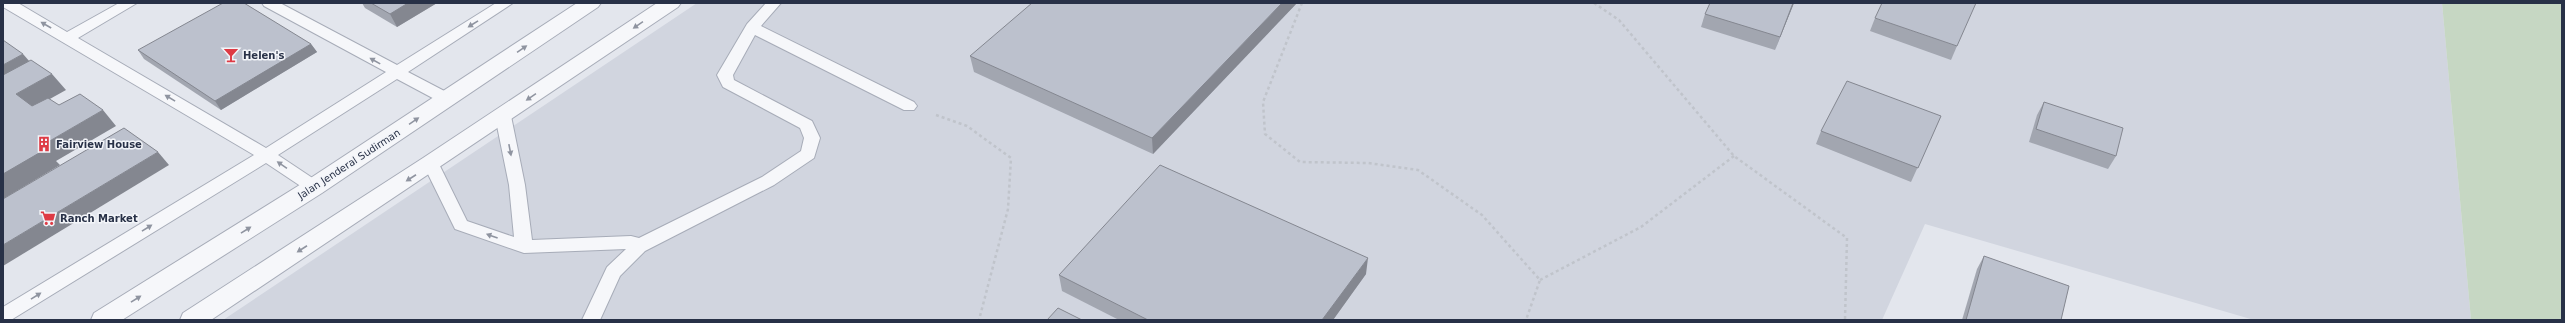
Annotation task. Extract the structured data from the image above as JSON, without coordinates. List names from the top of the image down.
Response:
{
  "streets": {
    "street": ["Jalan Jenderal Sudirman"]
  },
  "places": {
    "bar": ["Helen's"],
    "building": ["Fairview House"],
    "supermarket": ["Ranch Market"]
  }
}
